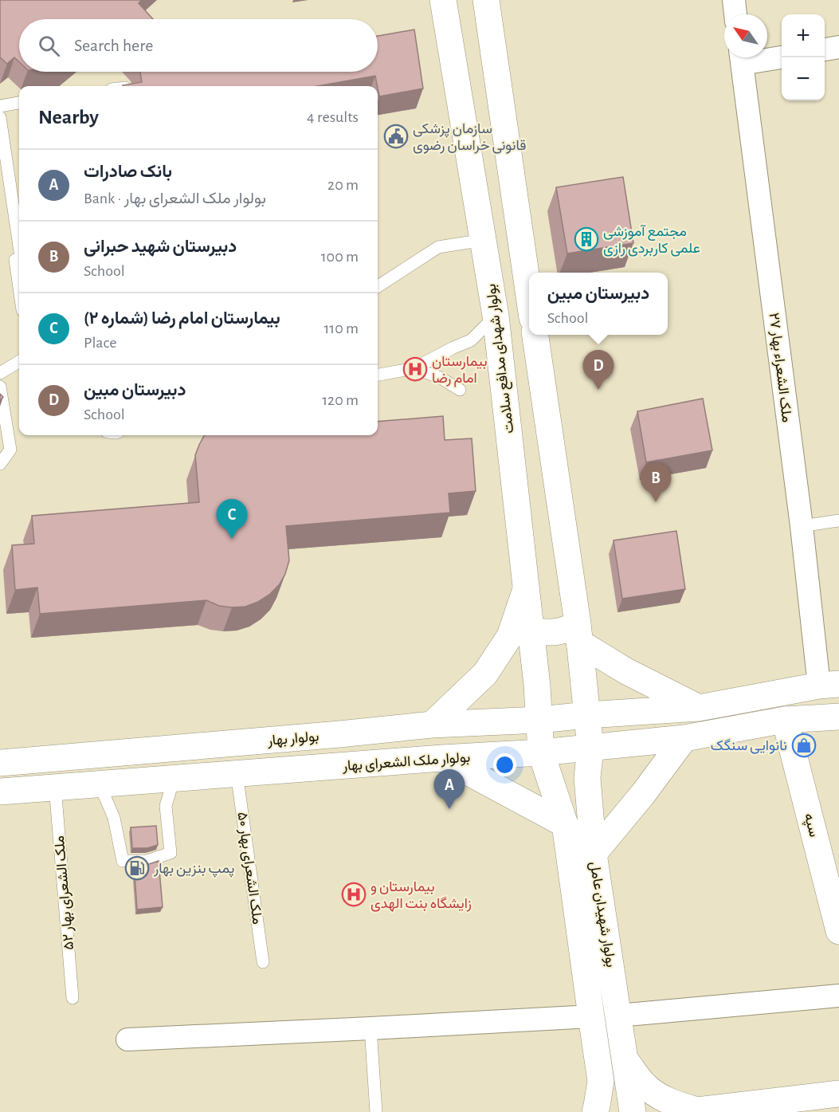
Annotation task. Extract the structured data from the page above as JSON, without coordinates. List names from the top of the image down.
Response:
{
  "streets": {
    "street": [
      "بولوار شهدای مدافع سلامت",
      "ملک الشعراء بهار ۲۷",
      "بولوار بهار",
      "بولوار ملک الشعرای بهار",
      "سپه",
      "بولوار شهیدان عامل"
    ],
    "lane": ["ملک الشعرای بهار ۵۰", "ملک الشعرای بهار ۵۲"]
  },
  "crossings": [
    ["بولوار شهدای مدافع سلامت", "بولوار بهار"],
    ["بولوار شهدای مدافع سلامت", "بولوار شهیدان عامل"],
    ["بولوار بهار", "بولوار شهیدان عامل"],
    ["بولوار ملک الشعرای بهار", "سپه"],
    ["بولوار ملک الشعرای بهار", "ملک الشعرای بهار ۵۰"],
    ["بولوار ملک الشعرای بهار", "ملک الشعرای بهار ۵۲"],
    ["بولوار ملک الشعرای بهار", "بولوار شهیدان عامل"]
  ],
  "places": {
    "public building": ["سازمان پزشکی قانونی خراسان رضوی"],
    "building": ["مجتمع آموزشی علمی کاربردی رازی"],
    "hospital": ["بیمارستان امام رضا", "بیمارستان و زایشگاه بنت الهدی"],
    "shop": ["نانوایی سنگک"],
    "fuel station": ["پمپ بنزین بهار"]
  },
  "north": "top left",
  "page": {
    "map_buttons": ["+", "−"],
    "search": "Search here",
    "heading": ["Nearby", "4 results"],
    "list": [
      {
        "mark": "A",
        "name": "بانک صادرات",
        "note": "Bank · بولوار ملک الشعرای بهار",
        "value": "20 m"
      },
      {
        "mark": "B",
        "name": "دبیرستان شهید حبرانی",
        "note": "School",
        "value": "100 m"
      },
      {
        "mark": "C",
        "name": "بیمارستان امام رضا (شماره ۲)",
        "note": "Place",
        "value": "110 m"
      },
      {
        "mark": "D",
        "name": "دبیرستان مبین",
        "note": "School",
        "value": "120 m"
      }
    ],
    "popup": ["دبیرستان مبین", "School"],
    "pins": [
      "D",
      "B",
      "C",
      "A"
    ]
  }
}
